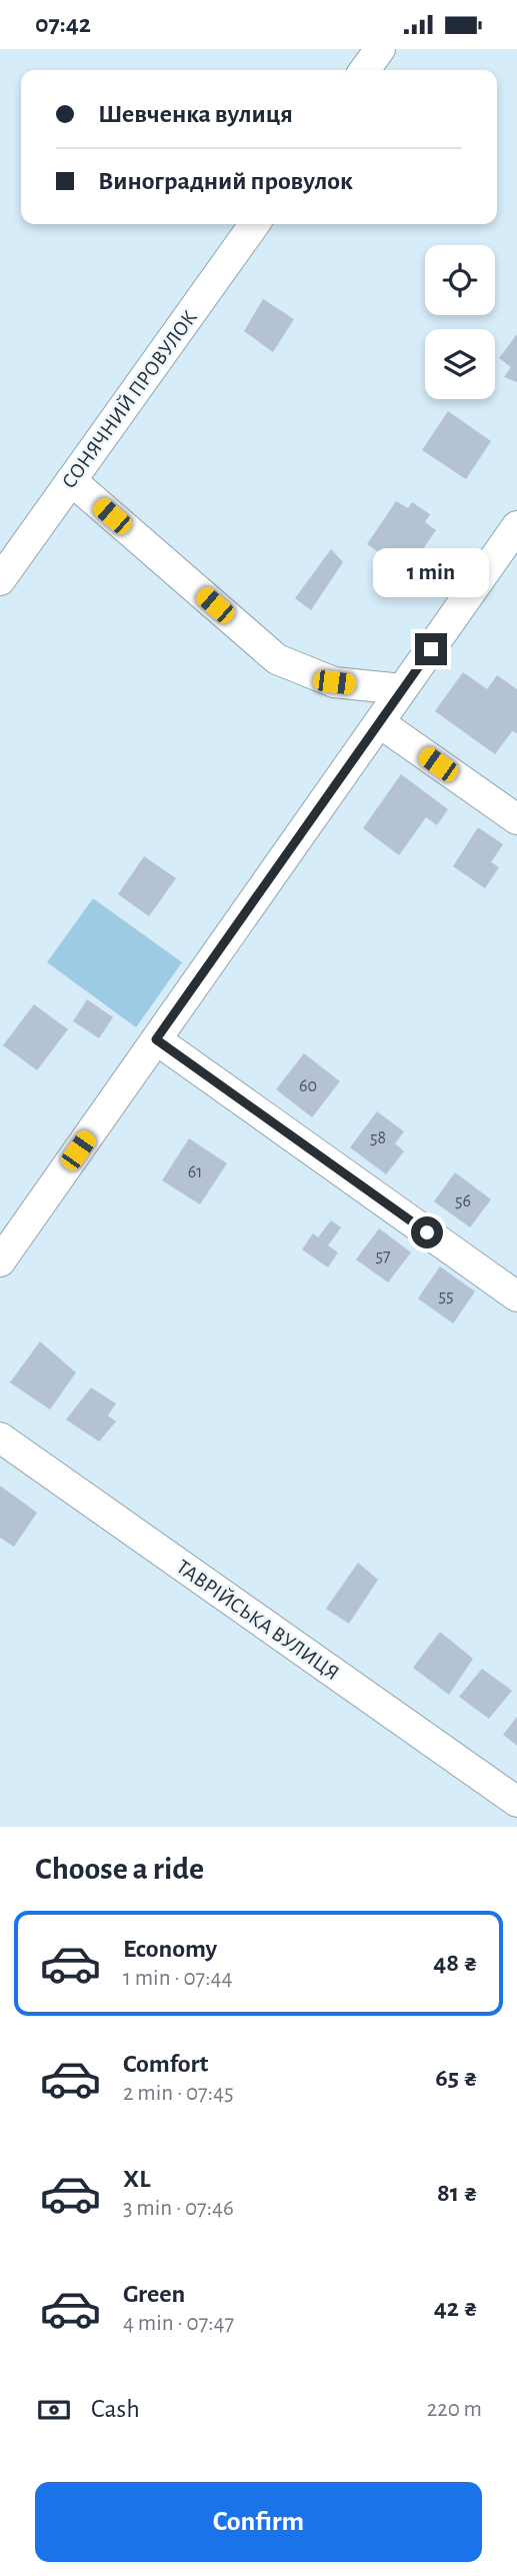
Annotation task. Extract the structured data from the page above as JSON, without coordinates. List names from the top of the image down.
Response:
{
  "streets": {
    "street": ["СОНЯЧНИЙ ПРОВУЛОК", "ТАВРІЙСЬКА ВУЛИЦЯ"]
  },
  "house_numbers": [
    "60",
    "58",
    "61",
    "56",
    "57",
    "55"
  ],
  "page": {
    "status": "07:42",
    "banner": ["Шевченка вулиця", "Виноградний провулок"],
    "bubble": "1 min",
    "heading": "Choose a ride",
    "list": [
      {
        "name": "Economy",
        "note": "1 min · 07:44",
        "value": "48 ₴"
      },
      {
        "name": "Comfort",
        "note": "2 min · 07:45",
        "value": "65 ₴"
      },
      {
        "name": "XL",
        "note": "3 min · 07:46",
        "value": "81 ₴"
      },
      {
        "name": "Green",
        "note": "4 min · 07:47",
        "value": "42 ₴"
      }
    ],
    "pay": ["Cash", "220 m"],
    "buttons": "Confirm"
  }
}
